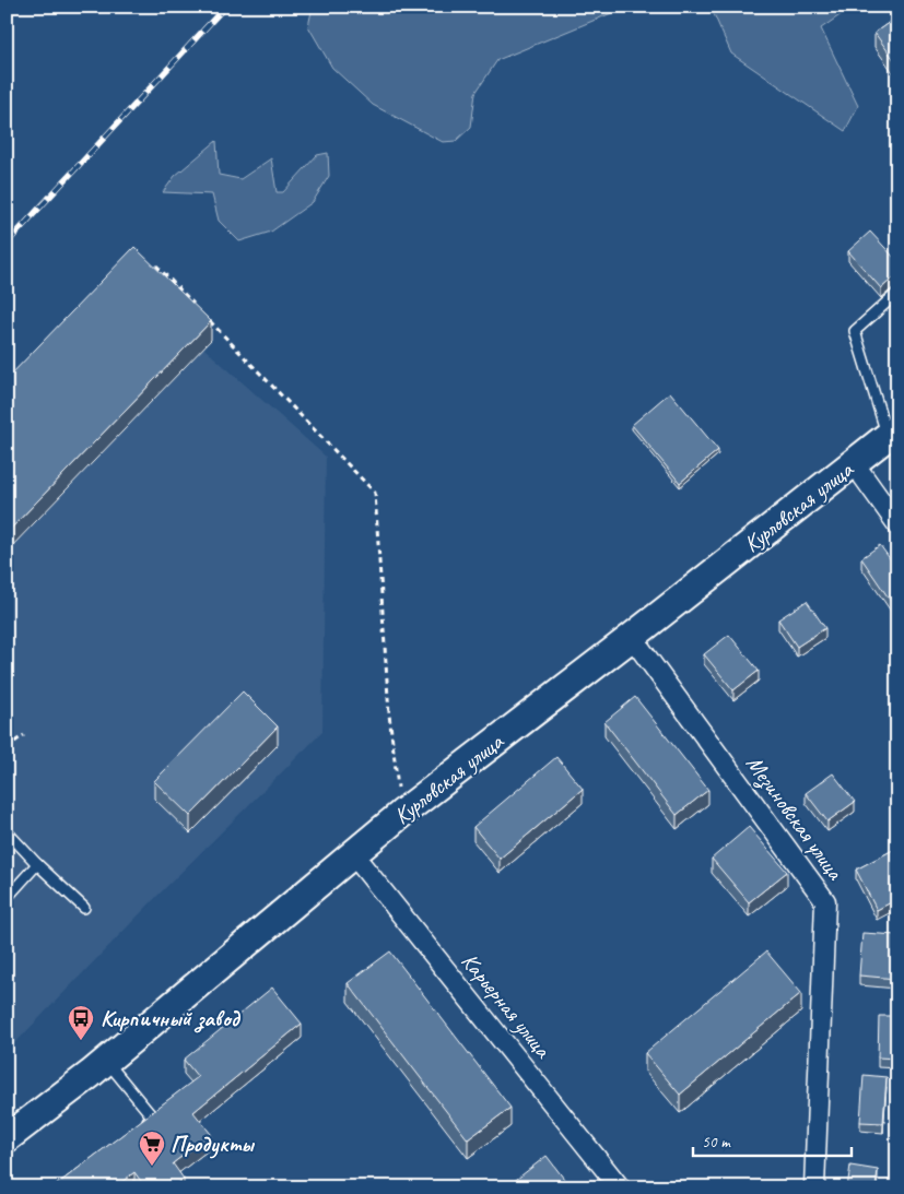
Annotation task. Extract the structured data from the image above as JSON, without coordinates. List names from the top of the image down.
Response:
{
  "streets": {
    "main road": ["Курловская улица"],
    "street": ["Мезиновская улица", "Карьерная улица"]
  },
  "crossings": [
    ["Курловская улица", "Мезиновская улица"],
    ["Курловская улица", "Карьерная улица"]
  ],
  "places": {
    "bus stop": ["Кирпичный завод"],
    "supermarket": ["Продукты"]
  },
  "scale_bar": "50 m"
}
